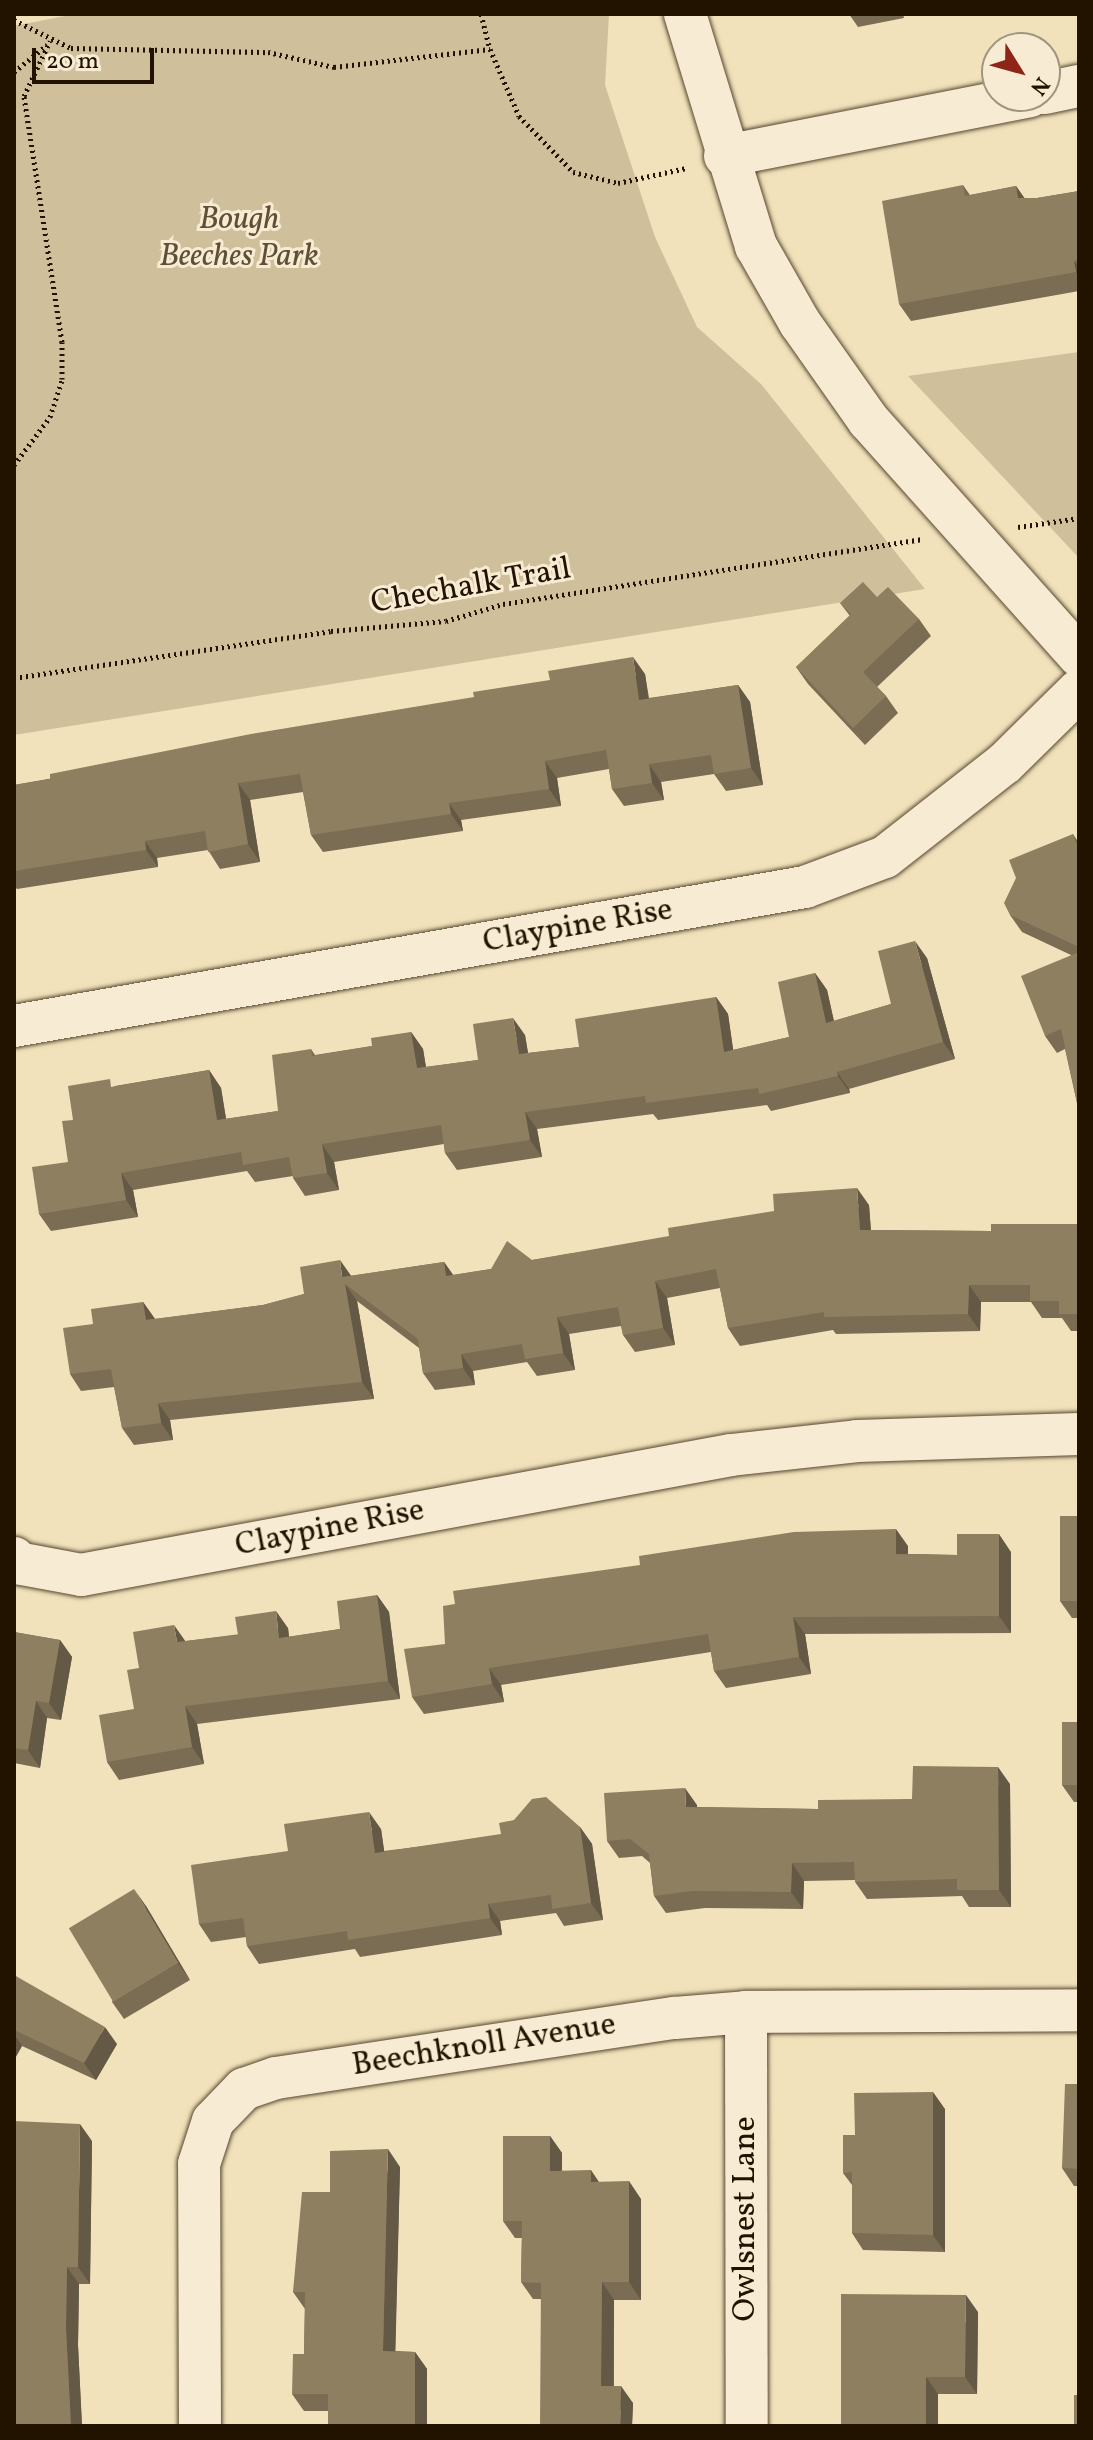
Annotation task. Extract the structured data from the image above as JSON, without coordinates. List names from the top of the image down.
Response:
{
  "streets": {
    "street": ["Claypine Rise", "Beechknoll Avenue", "Owlsnest Lane"],
    "path": ["Chechalk Trail"]
  },
  "crossings": [
    ["Beechknoll Avenue", "Owlsnest Lane"]
  ],
  "parks": ["Bough Beeches Park"],
  "scale_bar": "20 m",
  "north": "bottom right"
}
